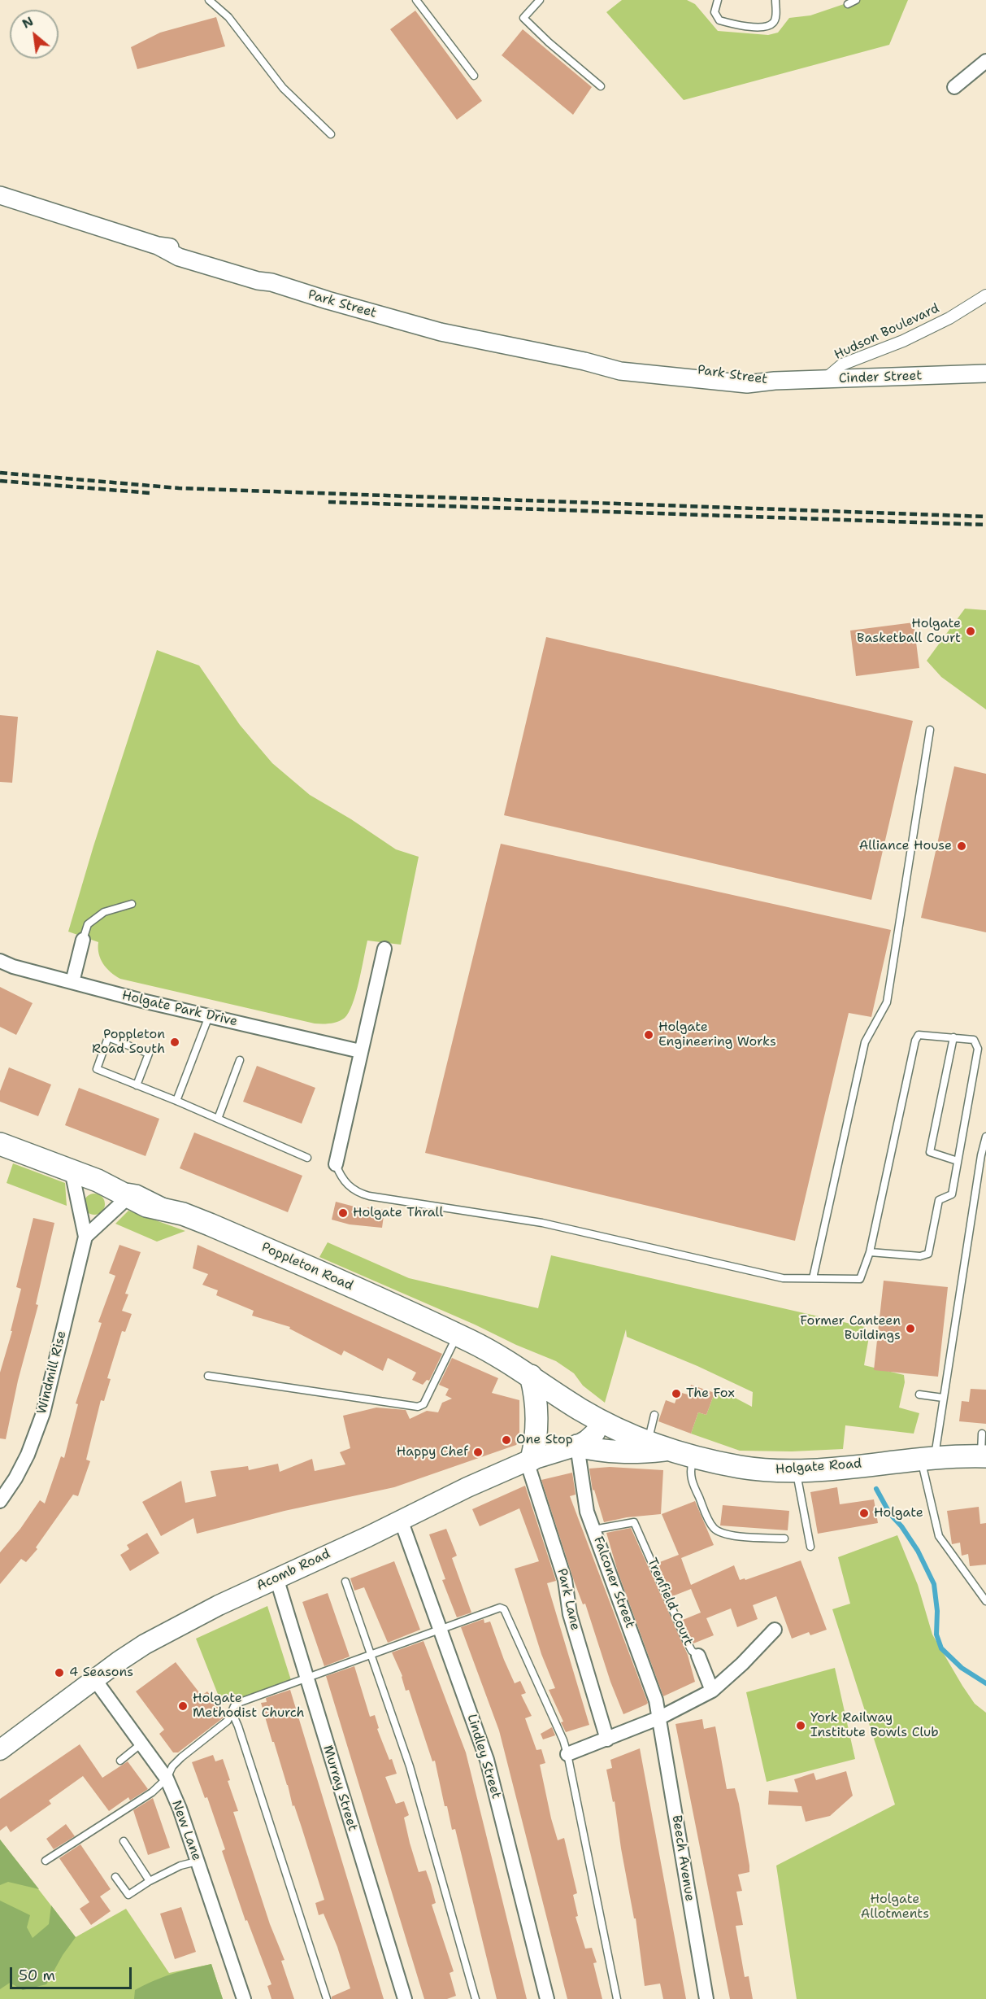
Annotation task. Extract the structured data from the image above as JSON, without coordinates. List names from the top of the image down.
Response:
{
  "streets": {
    "main road": ["Poppleton Road", "Holgate Road", "Acomb Road"],
    "street": [
      "Park Street",
      "Hudson Boulevard",
      "Cinder Street",
      "Holgate Park Drive",
      "Windmill Rise",
      "Falconer Street",
      "Park Lane",
      "Trenfield Court",
      "Lindley Street",
      "Murray Street",
      "New Lane",
      "Beech Avenue"
    ]
  },
  "crossings": [
    ["Park Street", "Cinder Street"],
    ["Hudson Boulevard", "Cinder Street"],
    ["Poppleton Road", "Windmill Rise"],
    ["Poppleton Road", "Holgate Road"],
    ["Poppleton Road", "Acomb Road"],
    ["Holgate Road", "Acomb Road"],
    ["Acomb Road", "Falconer Street"],
    ["Acomb Road", "Park Lane"],
    ["Acomb Road", "Lindley Street"],
    ["Acomb Road", "Murray Street"],
    ["Acomb Road", "New Lane"],
    ["Falconer Street", "Trenfield Court"],
    ["Falconer Street", "Beech Avenue"]
  ],
  "parks": ["Holgate Allotments"],
  "places": [
    "Holgate Basketball Court",
    "Alliance House",
    "Holgate Engineering Works",
    "Poppleton Road South",
    "Holgate Thrall",
    "Former Canteen Buildings",
    "The Fox",
    "One Stop",
    "Happy Chef",
    "Holgate",
    "4 Seasons",
    "Holgate Methodist Church",
    "York Railway Institute Bowls Club"
  ],
  "scale_bar": "50 m",
  "north": "top left"
}
